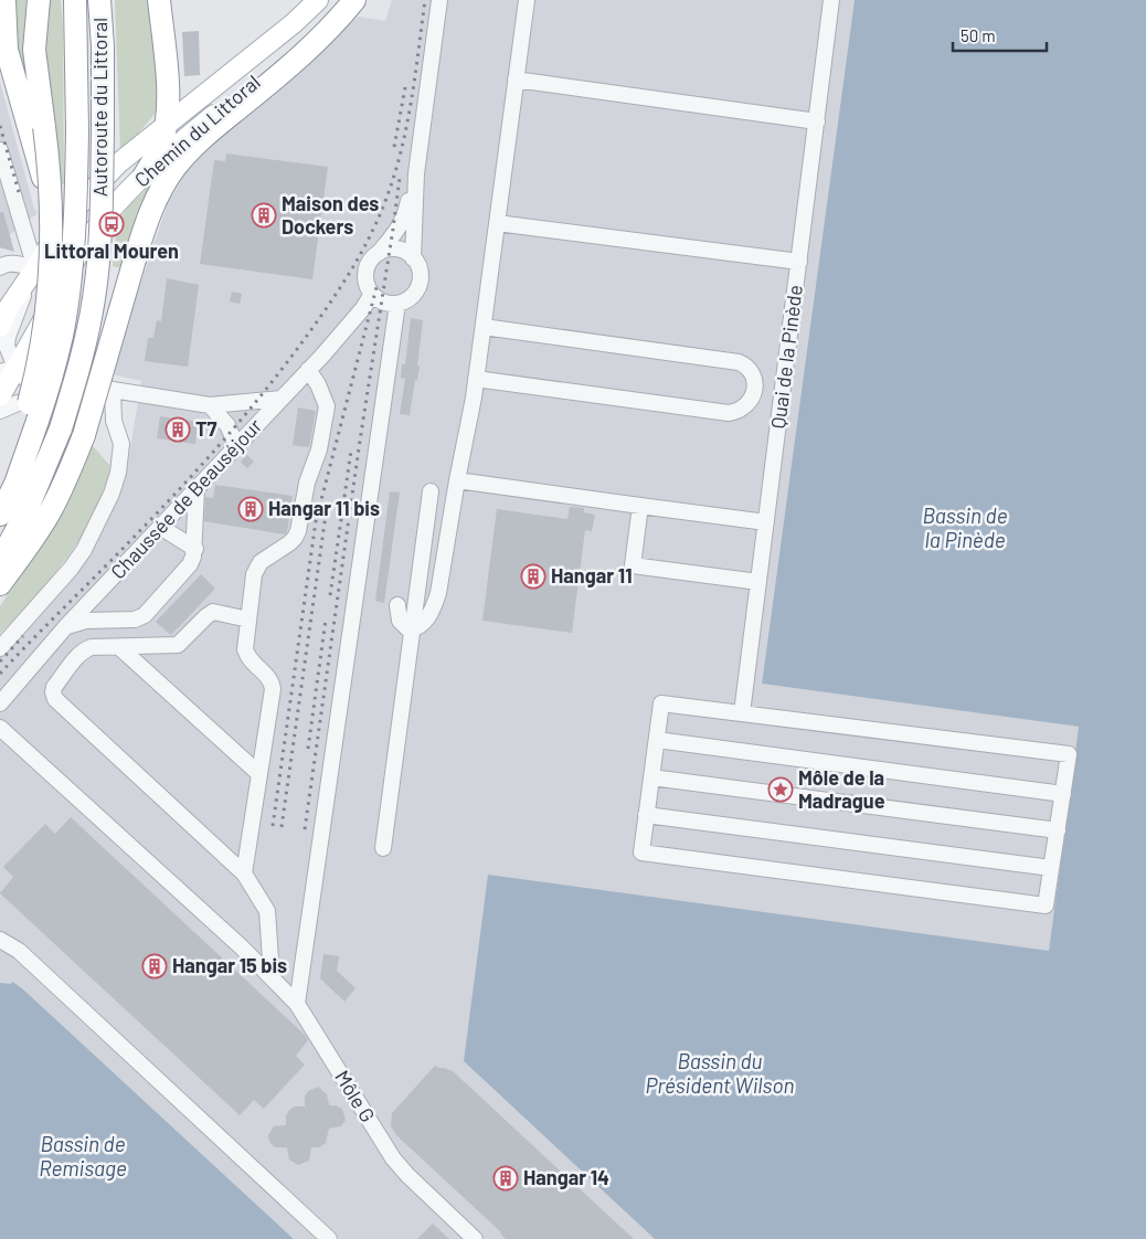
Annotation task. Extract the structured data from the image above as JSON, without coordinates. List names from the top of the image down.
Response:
{
  "streets": {
    "highway": ["Autoroute du Littoral"],
    "main road": ["Chemin du Littoral"],
    "street": ["Quai de la Pinède", "Chaussée de Beauséjour", "Môle G"]
  },
  "water": ["Bassin de la Pinède", "Bassin du Président Wilson", "Bassin de Remisage"],
  "places": {
    "building": [
      "Maison des Dockers",
      "T7",
      "Hangar 11 bis",
      "Hangar 11",
      "Hangar 15 bis",
      "Hangar 14"
    ],
    "bus stop": ["Littoral Mouren"],
    "place": ["Môle de la Madrague"]
  },
  "scale_bar": "50 m"
}
